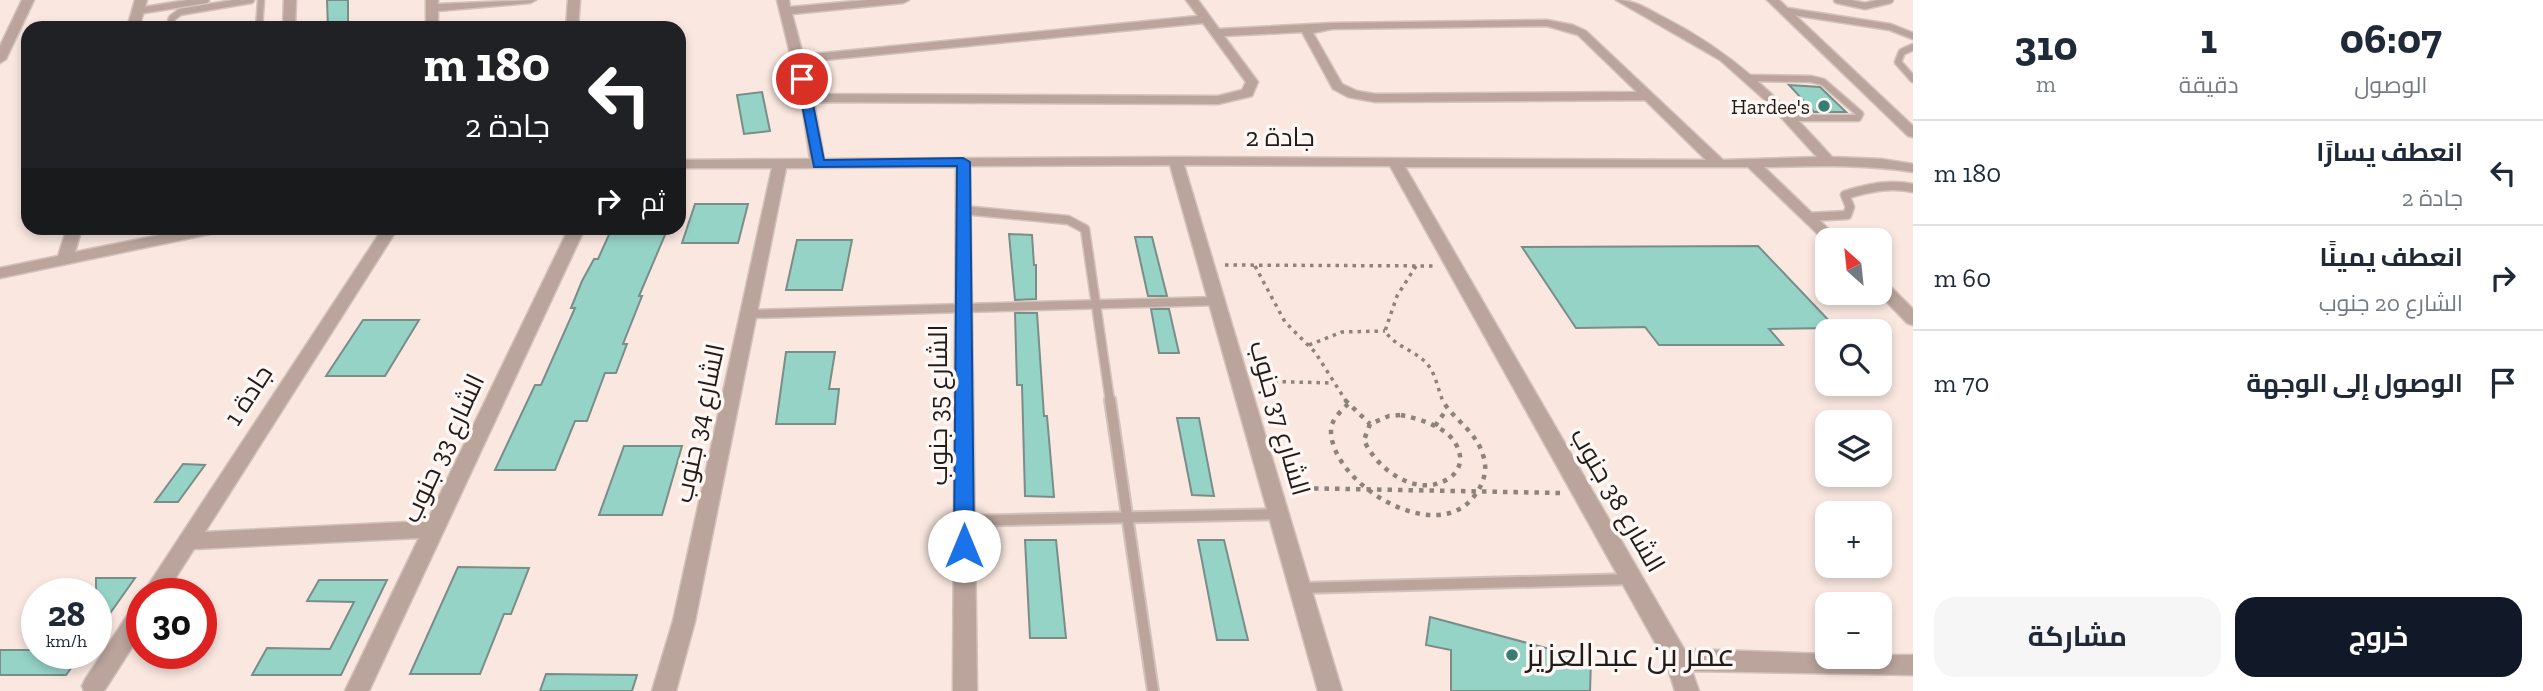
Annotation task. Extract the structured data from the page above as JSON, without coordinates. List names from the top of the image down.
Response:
{
  "streets": {
    "street": [
      "جادة 2",
      "جادة 1",
      "الشارع 35 جنوب",
      "الشارع 37 جنوب",
      "الشارع 34 جنوب",
      "الشارع 33 جنوب",
      "الشارع 38 جنوب"
    ]
  },
  "crossings": [
    ["جادة 2", "الشارع 35 جنوب"],
    ["جادة 2", "الشارع 37 جنوب"],
    ["جادة 2", "الشارع 34 جنوب"],
    ["جادة 2", "الشارع 38 جنوب"]
  ],
  "places": ["Hardee's", "عمر بن عبدالعزيز"],
  "north": "top left",
  "page": {
    "eta": [
      "06:07",
      "الوصول",
      "1",
      "دقيقة",
      "310",
      "m"
    ],
    "turn": ["180 m", "جادة 2"],
    "list": [
      {
        "name": "انعطف يسارًا",
        "note": "جادة 2",
        "value": "180 m"
      },
      {
        "name": "انعطف يمينًا",
        "note": "الشارع 20 جنوب",
        "value": "60 m"
      },
      {
        "name": "الوصول إلى الوجهة",
        "value": "70 m"
      }
    ],
    "then": "ثم",
    "map_buttons": ["+", "−"],
    "speed": "28 km/h",
    "limit": "30",
    "buttons": ["خروج", "مشاركة"]
  }
}
